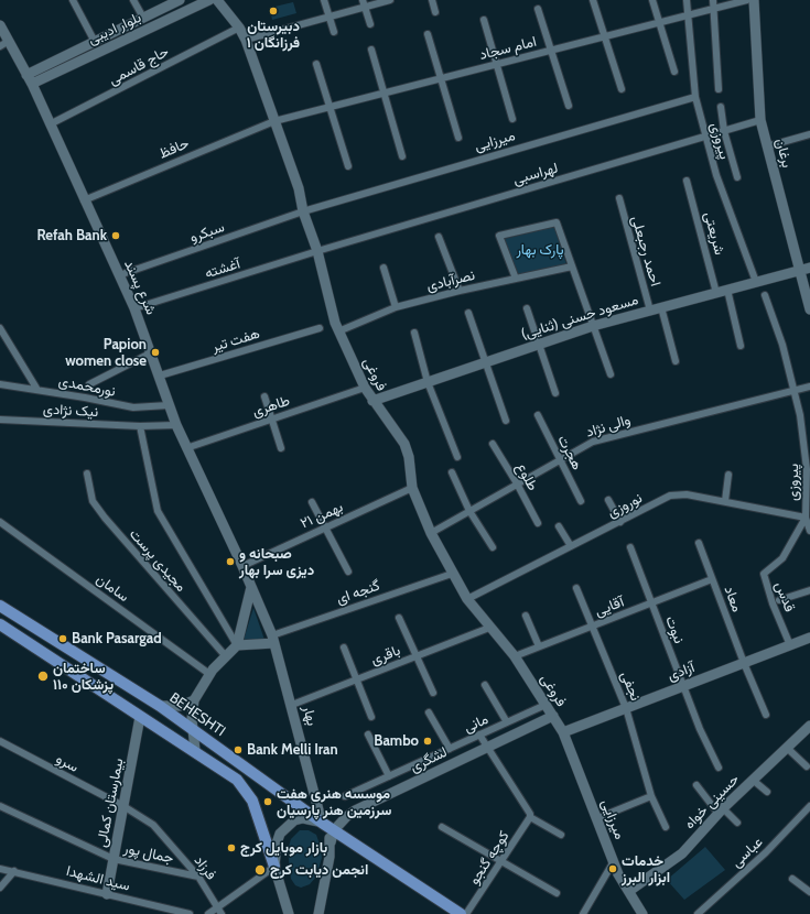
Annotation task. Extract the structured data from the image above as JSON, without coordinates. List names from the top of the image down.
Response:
{
  "streets": {
    "main road": [
      "بلوار ادیبی",
      "میرزایی",
      "برغان",
      "شرع پسند",
      "مسعود حسنی (ثنایی)",
      "فروغی",
      "آزادی",
      "BEHESHTI",
      "بهار",
      "لشگری",
      "حسینی خواه",
      "بیمارستان کمالی"
    ],
    "street": [
      "امام سجاد",
      "حاج قاسمی",
      "پیروزی",
      "حافظ",
      "لهراسبی",
      "سبکرو",
      "شریعتی",
      "احمد رجبعلی",
      "آغشته",
      "نصرآبادی",
      "هفت تیر",
      "نورمحمدی",
      "طاهری",
      "نیک نژادی",
      "والی نژاد",
      "هجرت",
      "طلوع",
      "نوروزی",
      "۲۱ بهمن",
      "مجیدی پرست",
      "سامان",
      "گنجه ای",
      "قدس",
      "معاد",
      "آقایی",
      "نبوت",
      "باقری",
      "نجفی",
      "مانی",
      "سرو",
      "عباسی",
      "جمال پور",
      "کوچه گنجو",
      "فرزاد",
      "سید الشهدا"
    ]
  },
  "crossings": [
    ["بلوار ادیبی", "شرع پسند"],
    ["امام سجاد", "پیروزی"],
    ["امام سجاد", "حافظ"],
    ["امام سجاد", "فروغی"],
    ["حاج قاسمی", "شرع پسند"],
    ["حاج قاسمی", "فروغی"],
    ["میرزایی", "پیروزی"],
    ["میرزایی", "سبکرو"],
    ["میرزایی", "فروغی"],
    ["میرزایی", "آزادی"],
    ["میرزایی", "حسینی خواه"],
    ["پیروزی", "لهراسبی"],
    ["پیروزی", "مسعود حسنی (ثنایی)"],
    ["پیروزی", "والی نژاد"],
    ["پیروزی", "نوروزی"],
    ["پیروزی", "قدس"],
    ["حافظ", "شرع پسند"],
    ["حافظ", "فروغی"],
    ["برغان", "لهراسبی"],
    ["برغان", "مسعود حسنی (ثنایی)"],
    ["لهراسبی", "آغشته"],
    ["لهراسبی", "فروغی"],
    ["سبکرو", "شرع پسند"],
    ["سبکرو", "فروغی"],
    ["شریعتی", "مسعود حسنی (ثنایی)"],
    ["احمد رجبعلی", "مسعود حسنی (ثنایی)"],
    ["آغشته", "شرع پسند"],
    ["آغشته", "فروغی"],
    ["نصرآبادی", "فروغی"],
    ["شرع پسند", "هفت تیر"],
    ["شرع پسند", "نورمحمدی"],
    ["شرع پسند", "طاهری"],
    ["شرع پسند", "نیک نژادی"],
    ["شرع پسند", "۲۱ بهمن"],
    ["شرع پسند", "بهار"],
    ["مسعود حسنی (ثنایی)", "فروغی"],
    ["فروغی", "طاهری"],
    ["فروغی", "والی نژاد"],
    ["فروغی", "نوروزی"],
    ["فروغی", "۲۱ بهمن"],
    ["فروغی", "گنجه ای"],
    ["فروغی", "آقایی"],
    ["فروغی", "باقری"],
    ["فروغی", "آزادی"],
    ["فروغی", "مانی"],
    ["فروغی", "لشگری"],
    ["والی نژاد", "هجرت"],
    ["والی نژاد", "طلوع"],
    ["نوروزی", "قدس"],
    ["گنجه ای", "بهار"],
    ["قدس", "آزادی"],
    ["معاد", "آقایی"],
    ["معاد", "آزادی"],
    ["آقایی", "نبوت"],
    ["آقایی", "نجفی"],
    ["نبوت", "آزادی"],
    ["باقری", "بهار"],
    ["آزادی", "نجفی"],
    ["BEHESHTI", "بهار"],
    ["BEHESHTI", "لشگری"],
    ["BEHESHTI", "بیمارستان کمالی"],
    ["بهار", "لشگری"],
    ["سرو", "بیمارستان کمالی"],
    ["سرو", "فرزاد"],
    ["بیمارستان کمالی", "جمال پور"],
    ["بیمارستان کمالی", "فرزاد"],
    ["بیمارستان کمالی", "سید الشهدا"],
    ["جمال پور", "فرزاد"]
  ],
  "parks": ["پارک‌ بهار"],
  "places": [
    "دبیرستان فرزانگان ۱",
    "Refah Bank",
    "Papion women close",
    "صبحانه و دیزی سرا بهار",
    "Bank Pasargad",
    "ساختمان پزشکان ۱۱۰",
    "Bambo",
    "Bank Melli Iran",
    "موسسه هنری هفت سرزمین هنر پارسیان",
    "بازار موبایل کرج",
    "خدمات ابزار البرز",
    "انجمن دیابت کرج"
  ]
}
